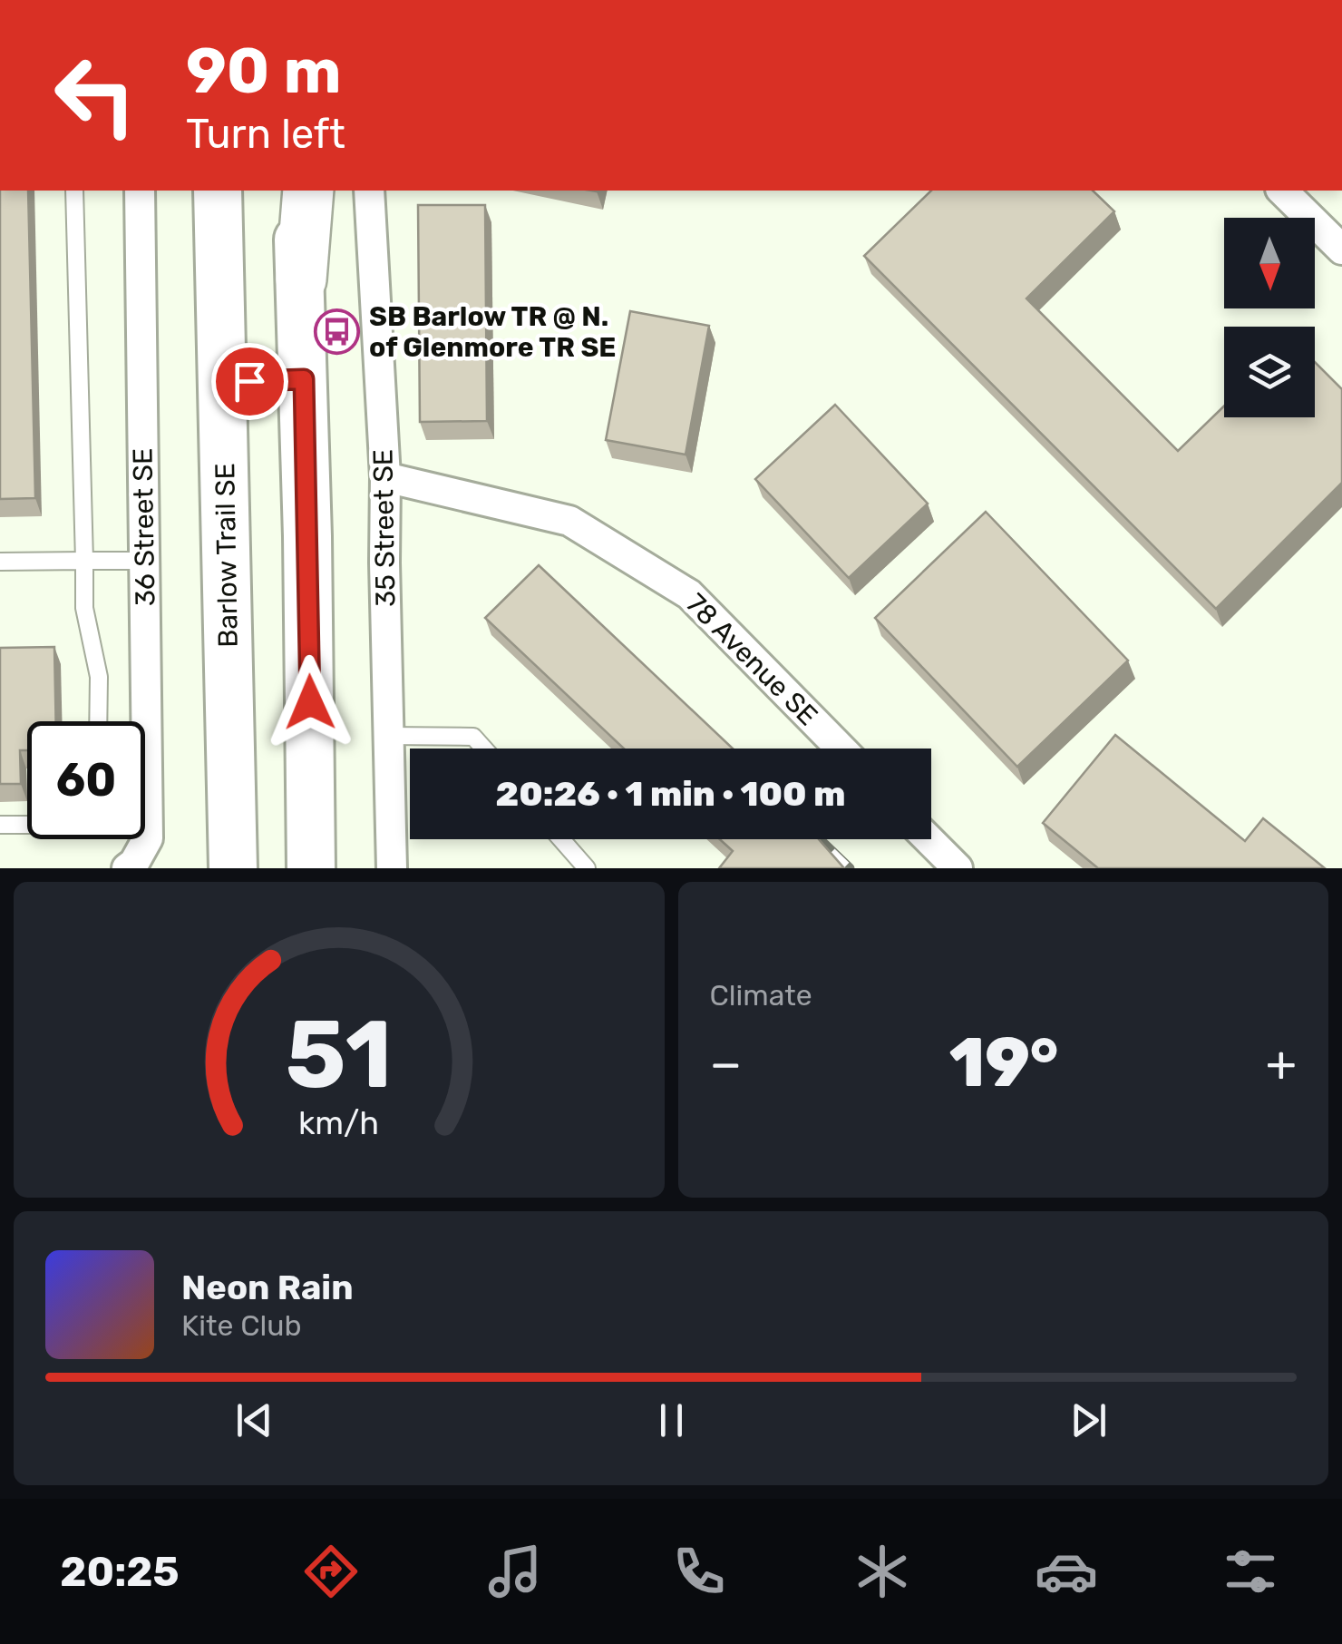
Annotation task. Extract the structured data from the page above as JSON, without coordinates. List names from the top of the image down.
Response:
{
  "streets": {
    "main road": ["Barlow Trail SE"],
    "street": ["36 Street SE", "35 Street SE", "78 Avenue SE"]
  },
  "crossings": [
    ["35 Street SE", "78 Avenue SE"]
  ],
  "places": {
    "bus stop": ["SB Barlow TR @ N. of Glenmore TR SE"]
  },
  "north": "bottom",
  "page": {
    "turn": ["90 m", "Turn left"],
    "limit": "60",
    "trip": "20:26 · 1 min · 100 m",
    "tile": "Climate",
    "heat": ["−", "19°", "+"],
    "song": ["Neon Rain", "Kite Club"],
    "tabs": "20:25",
    "gauge": ["51", "km/h"]
  }
}
